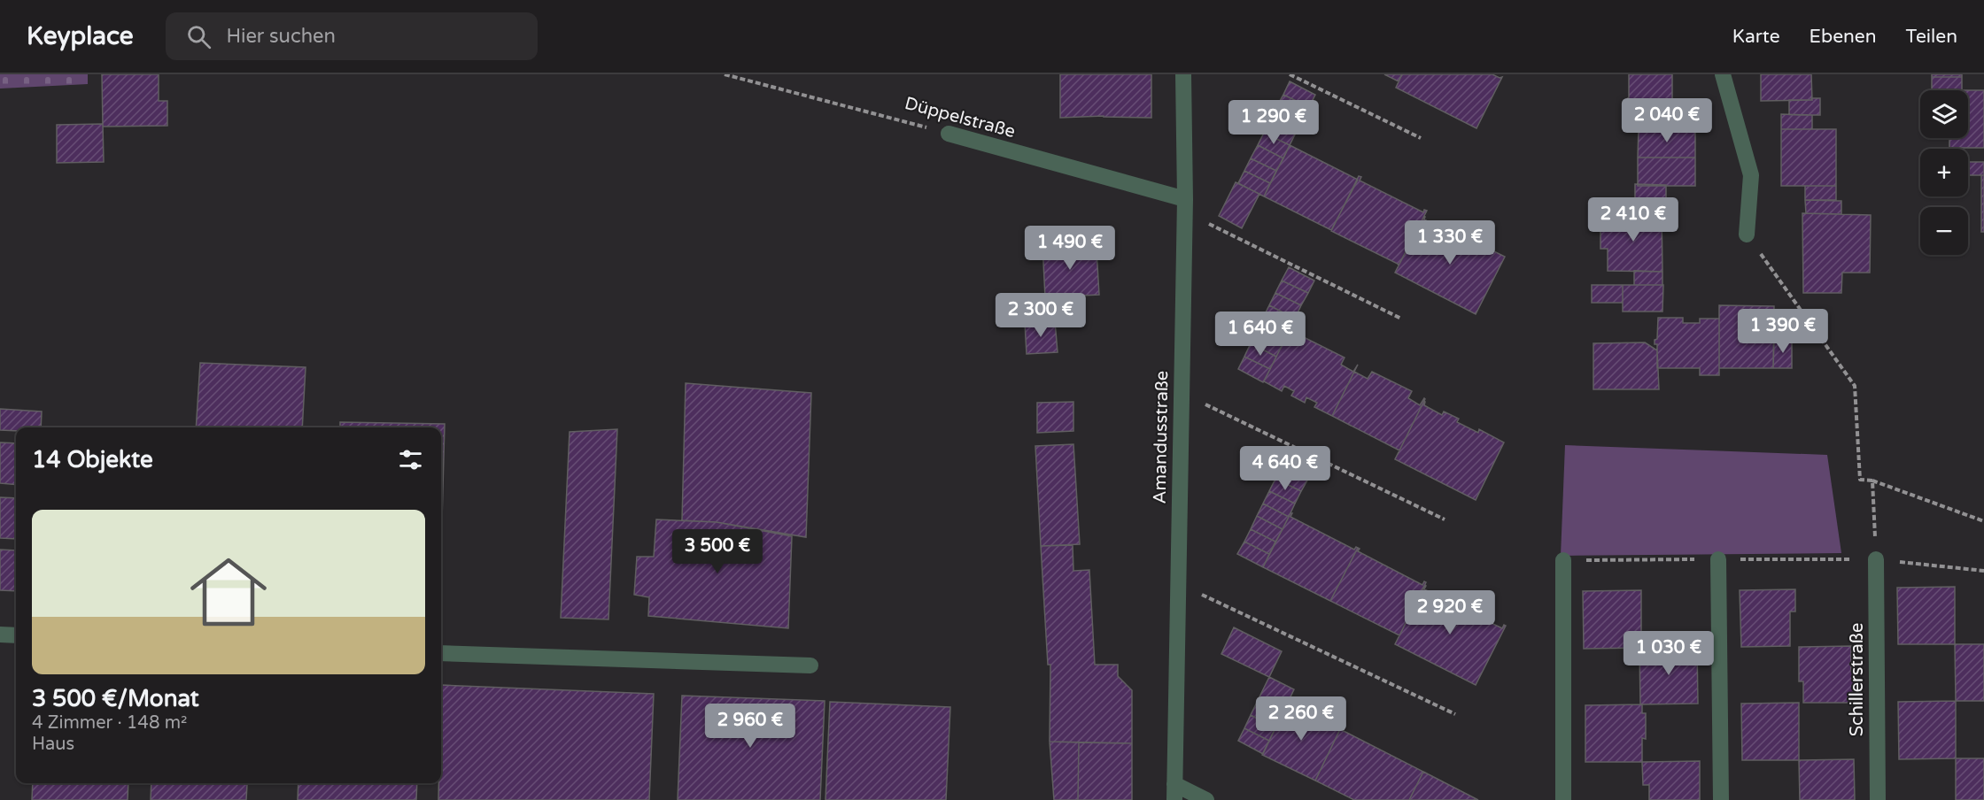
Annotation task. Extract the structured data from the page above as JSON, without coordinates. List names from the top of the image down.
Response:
{
  "streets": {
    "street": ["Düppelstraße", "Amandusstraße", "Schillerstraße"]
  },
  "crossings": [
    ["Düppelstraße", "Amandusstraße"]
  ],
  "page": {
    "header": "Keyplace",
    "search": "Hier suchen",
    "nav": ["Karte", "Ebenen", "Teilen"],
    "map_buttons": ["+", "−"],
    "price": [
      "2 040 €",
      "1 290 €",
      "2 410 €",
      "1 330 €",
      "1 490 €",
      "2 300 €",
      "1 390 €",
      "1 640 €",
      "4 640 €",
      "3 500 €",
      "2 920 €",
      "1 030 €",
      "2 260 €",
      "2 960 €"
    ],
    "heading": "14 Objekte",
    "list": [
      {
        "name": "3 500 €/Monat",
        "note": "4 Zimmer · 148 m² · Haus"
      }
    ]
  }
}
